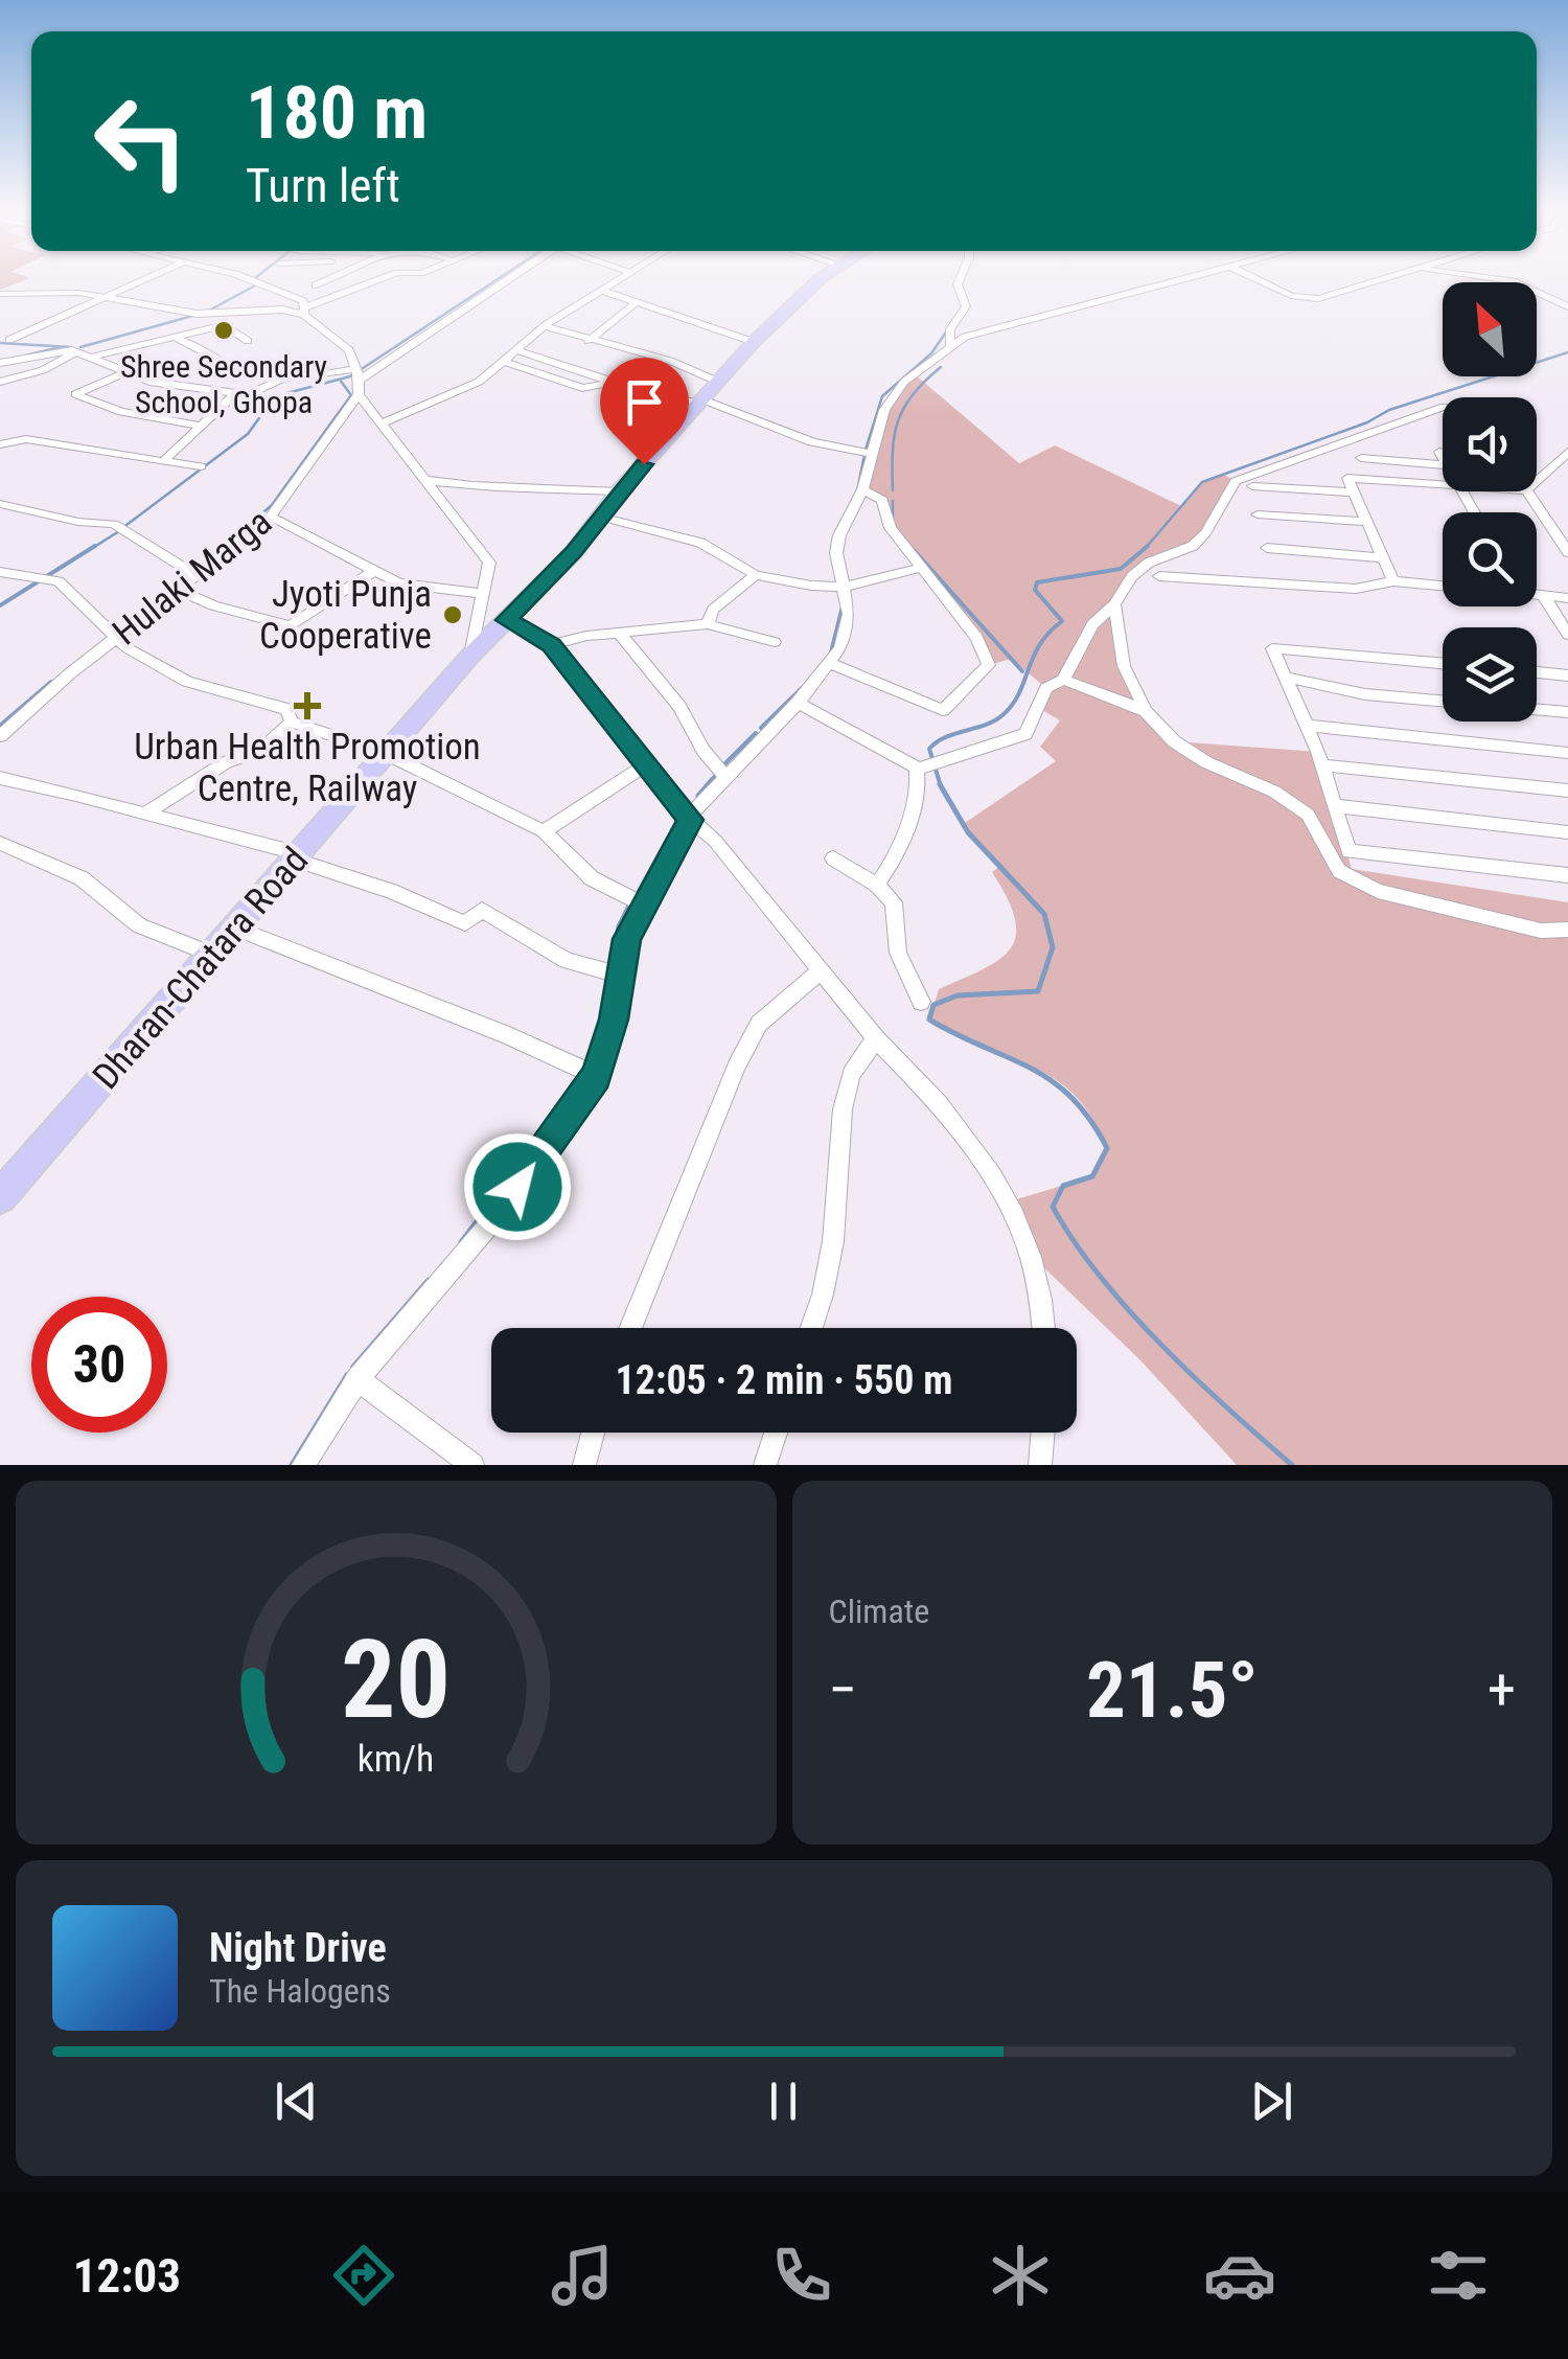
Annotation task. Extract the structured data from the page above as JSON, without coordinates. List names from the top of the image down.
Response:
{
  "streets": {
    "main road": ["Dharan-Chatara Road"],
    "street": ["Hulaki Marga"]
  },
  "places": {
    "other": ["Shree Secondary School, Ghopa", "Jyoti Punja Cooperative"],
    "health": ["Urban Health Promotion Centre, Railway"]
  },
  "north": "top left",
  "page": {
    "turn": ["180 m", "Turn left"],
    "limit": "30",
    "trip": "12:05 · 2 min · 550 m",
    "tile": "Climate",
    "heat": ["−", "21.5°", "+"],
    "song": ["Night Drive", "The Halogens"],
    "tabs": "12:03",
    "gauge": ["20", "km/h"]
  }
}
